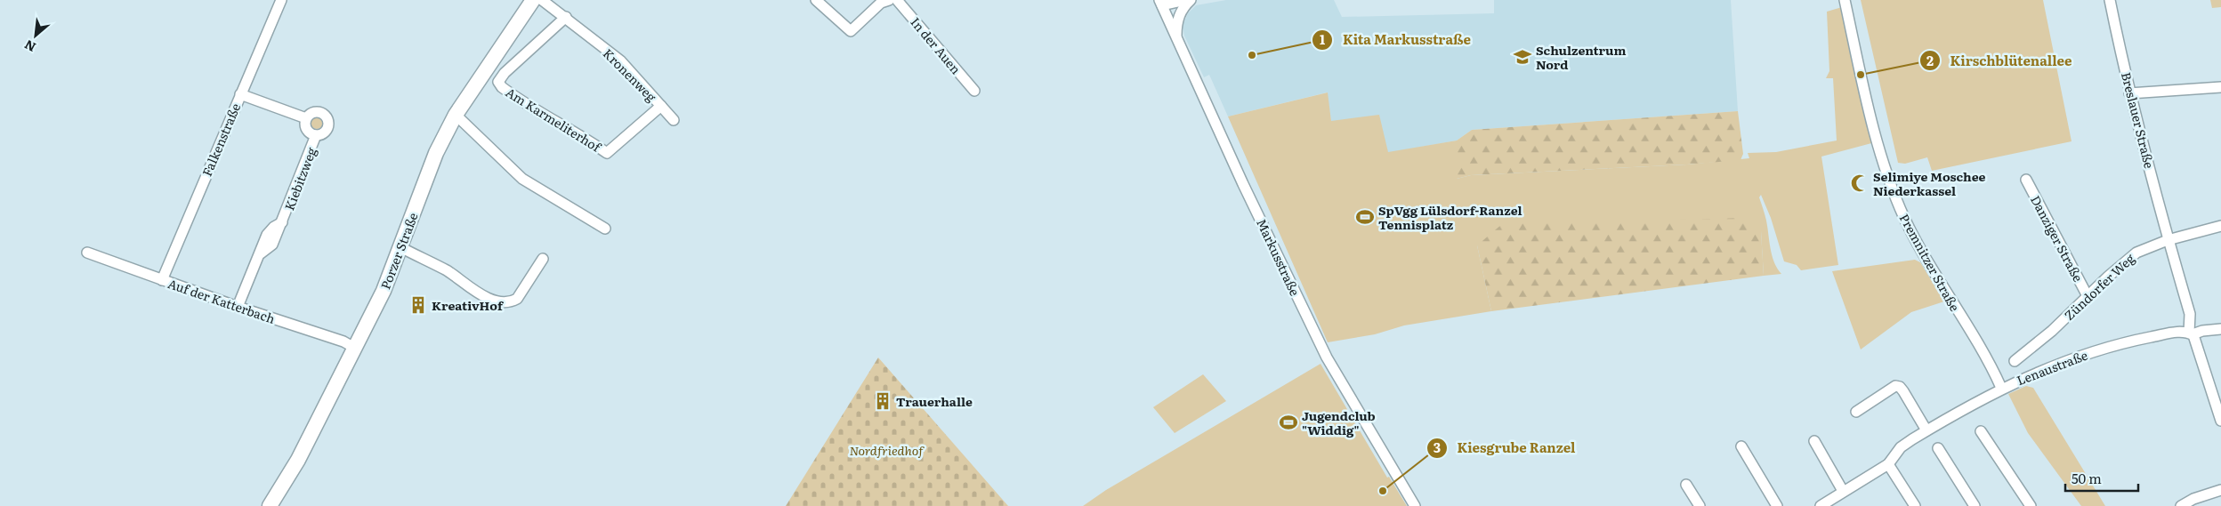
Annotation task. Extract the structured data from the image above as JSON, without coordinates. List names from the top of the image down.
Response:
{
  "streets": {
    "main road": ["Porzer Straße"],
    "street": [
      "In der Auen",
      "Kronenweg",
      "Am Karmeliterhof",
      "Breslauer Straße",
      "Falkenstraße",
      "Kiebitzweg",
      "Danziger Straße",
      "Markusstraße",
      "Premnitzer Straße",
      "Zündorfer Weg",
      "Auf der Katterbach",
      "Lenaustraße"
    ]
  },
  "crossings": [
    ["Kronenweg", "Am Karmeliterhof"],
    ["Breslauer Straße", "Zündorfer Weg"],
    ["Breslauer Straße", "Lenaustraße"],
    ["Falkenstraße", "Kiebitzweg"],
    ["Falkenstraße", "Auf der Katterbach"],
    ["Kiebitzweg", "Auf der Katterbach"],
    ["Danziger Straße", "Zündorfer Weg"],
    ["Porzer Straße", "Auf der Katterbach"],
    ["Premnitzer Straße", "Lenaustraße"]
  ],
  "parks": ["Nordfriedhof"],
  "places": {
    "other": ["Kita Markusstraße", "Kirschblütenallee", "Kiesgrube Ranzel"],
    "school or university": ["Schulzentrum Nord"],
    "mosque": ["Selimiye Moschee Niederkassel"],
    "sports": ["SpVgg Lülsdorf-Ranzel Tennisplatz", "Jugendclub \"Widdig\""],
    "building": ["KreativHof", "Trauerhalle"]
  },
  "scale_bar": "50 m",
  "north": "bottom left"
}
